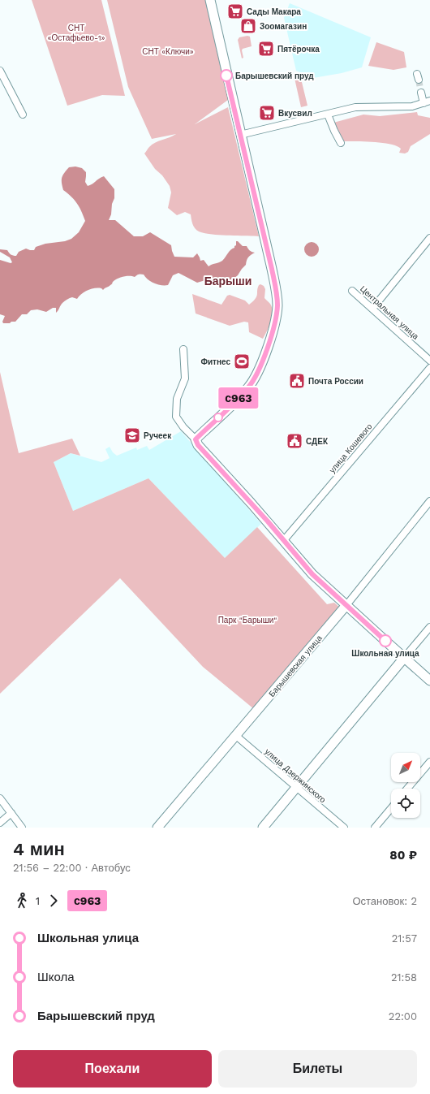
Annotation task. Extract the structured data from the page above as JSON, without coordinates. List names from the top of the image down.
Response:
{
  "streets": {
    "street": [
      "Центральная улица",
      "улица Кошевого",
      "Барышевская улица",
      "улица Дзержинского"
    ]
  },
  "crossings": [
    ["Барышевская улица", "улица Дзержинского"]
  ],
  "districts": ["Барыши"],
  "parks": ["СНТ «Остафьево-1»", "СНТ «Ключи»", "Парк \"Барыши\""],
  "places": {
    "supermarket": ["Сады Макара", "Пятёрочка", "Вкусвил"],
    "shop": ["Зоомагазин"],
    "other": ["Барышевский пруд", "Школьная улица"],
    "sports": ["Фитнес"],
    "public building": ["Почта России", "СДЕК"],
    "school or university": ["Ручеек"]
  },
  "lines": ["bus line с963"],
  "north": "top right",
  "page": {
    "on_map": "с963",
    "heading": ["4 мин", "21:56 – 22:00 · Автобус", "80 ₽"],
    "legs": ["1", "с963", "Остановок: 2"],
    "list": [
      {
        "name": "Школьная улица",
        "value": "21:57"
      },
      {
        "name": "Школа",
        "value": "21:58"
      },
      {
        "name": "Барышевский пруд",
        "value": "22:00"
      }
    ],
    "buttons": ["Поехали", "Билеты"]
  }
}
